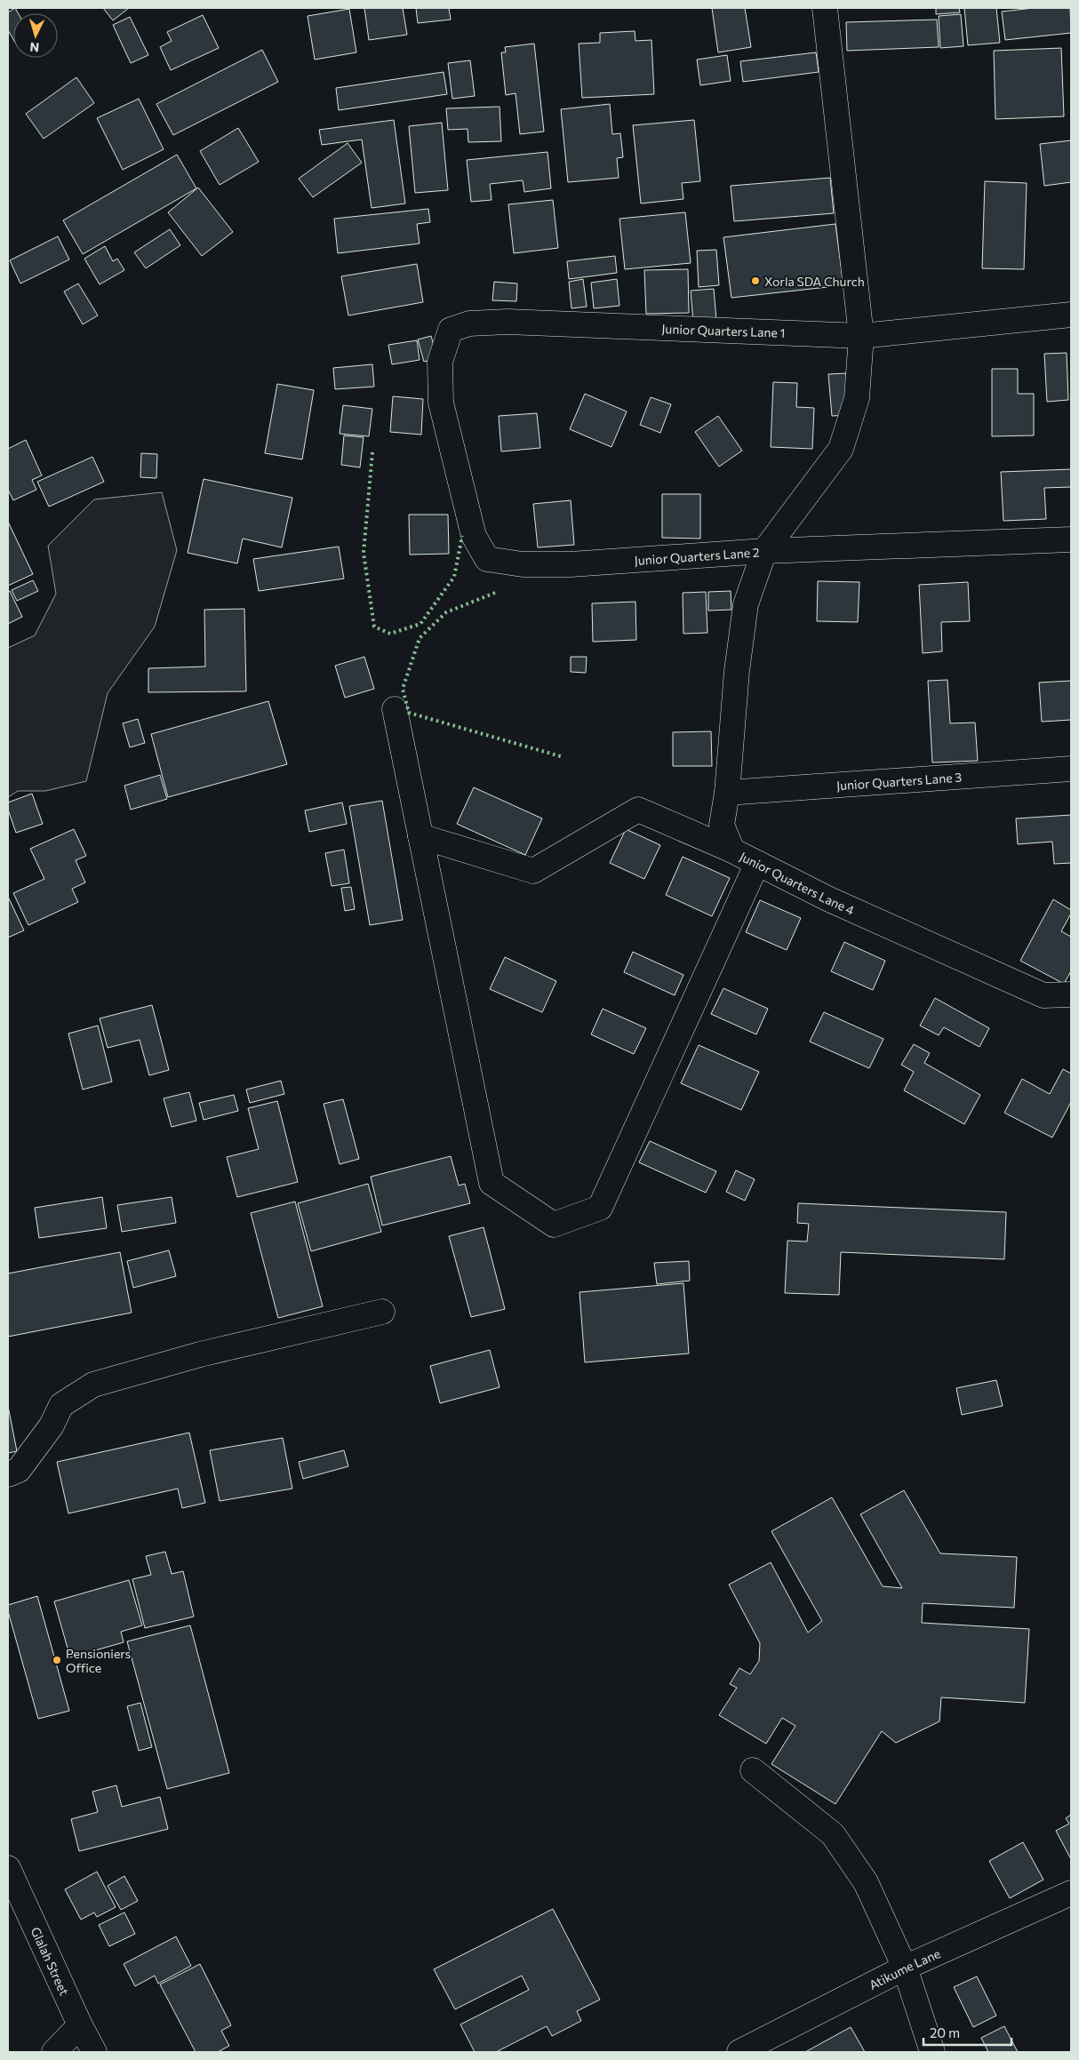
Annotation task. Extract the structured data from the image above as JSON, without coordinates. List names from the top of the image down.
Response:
{
  "streets": {
    "street": [
      "Junior Quarters Lane 1",
      "Junior Quarters Lane 2",
      "Junior Quarters Lane 3",
      "Junior Quarters Lane 4",
      "Glalah Street",
      "Atikume Lane"
    ]
  },
  "crossings": [
    ["Junior Quarters Lane 1", "Junior Quarters Lane 2"],
    ["Junior Quarters Lane 1", "Junior Quarters Lane 4"],
    ["Junior Quarters Lane 2", "Junior Quarters Lane 4"],
    ["Junior Quarters Lane 3", "Junior Quarters Lane 4"]
  ],
  "places": ["Xorla SDA Church", "Pensioniers Office"],
  "scale_bar": "20 m",
  "north": "bottom"
}
